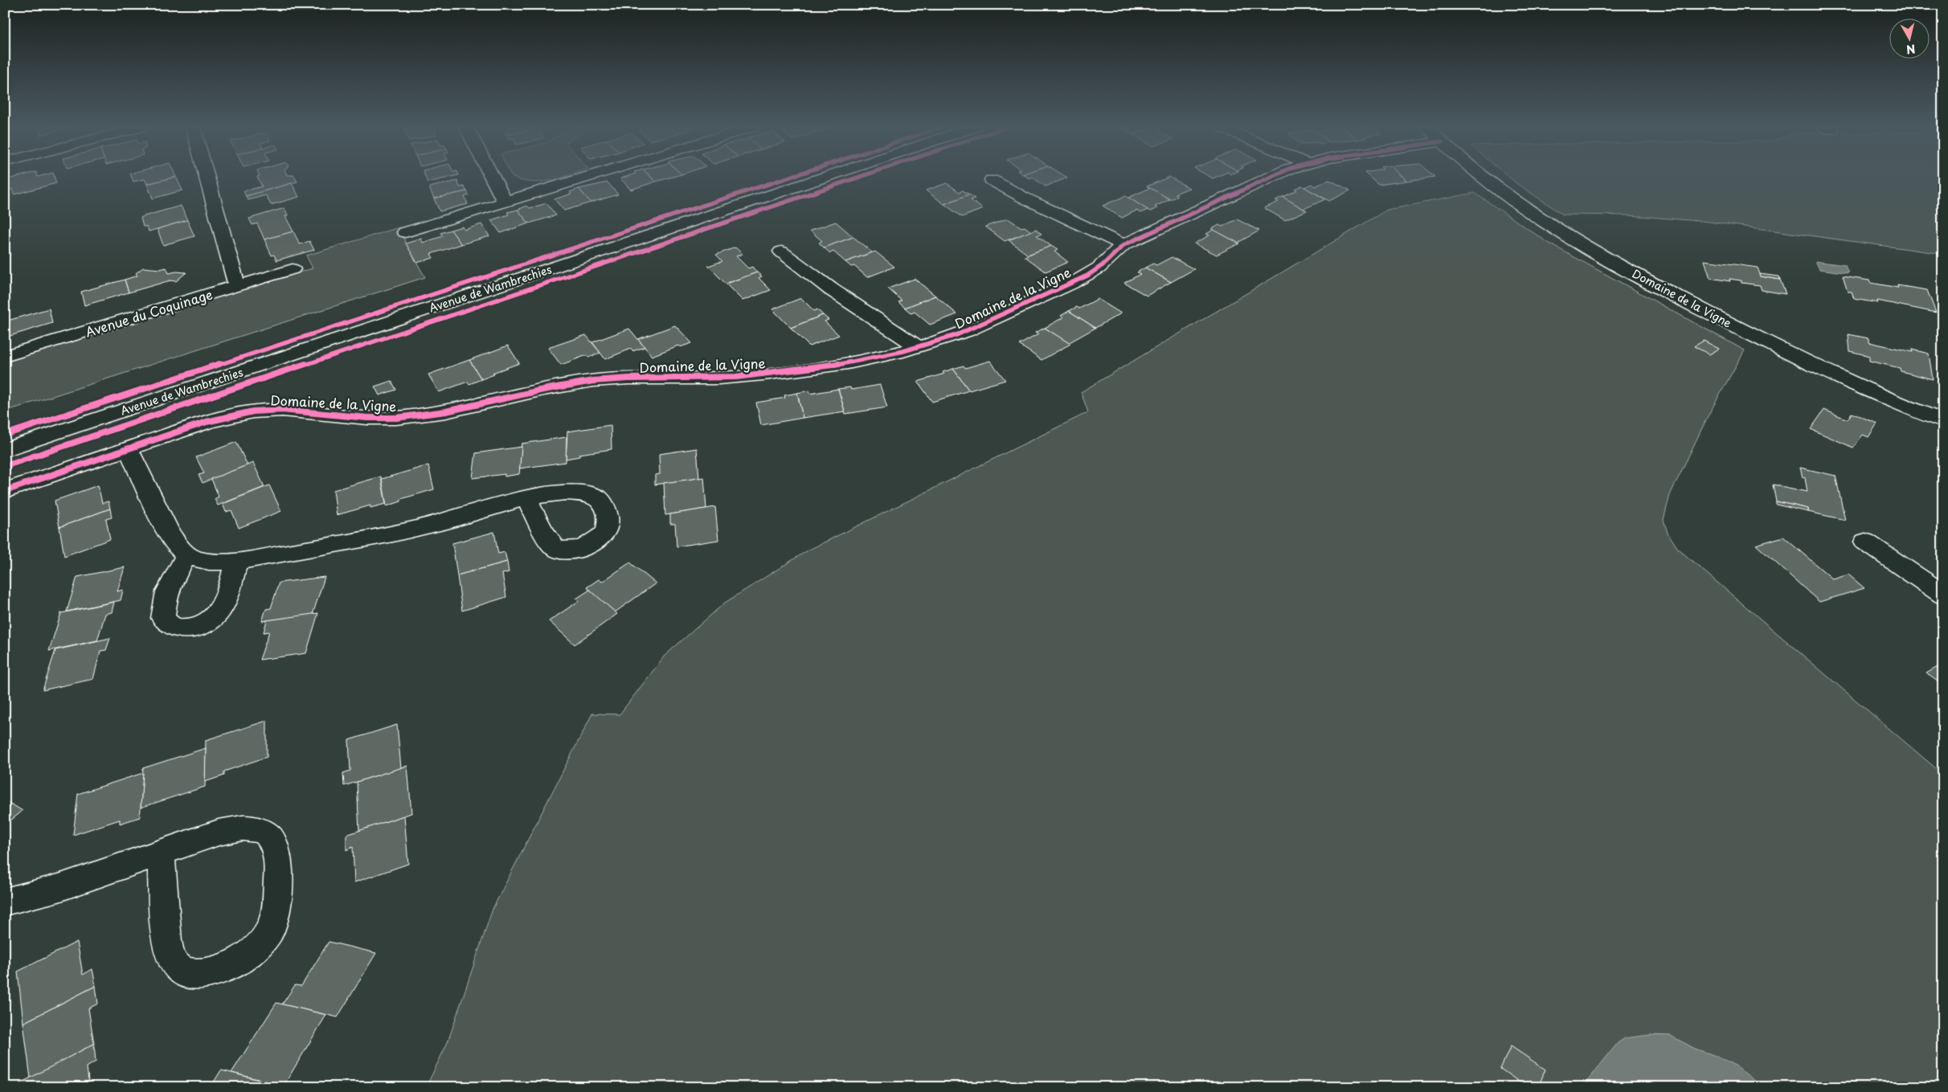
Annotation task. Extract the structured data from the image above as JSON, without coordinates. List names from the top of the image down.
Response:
{
  "streets": {
    "street": ["Avenue de Wambrechies", "Domaine de la Vigne", "Avenue du Coquinage"]
  },
  "north": "bottom"
}
